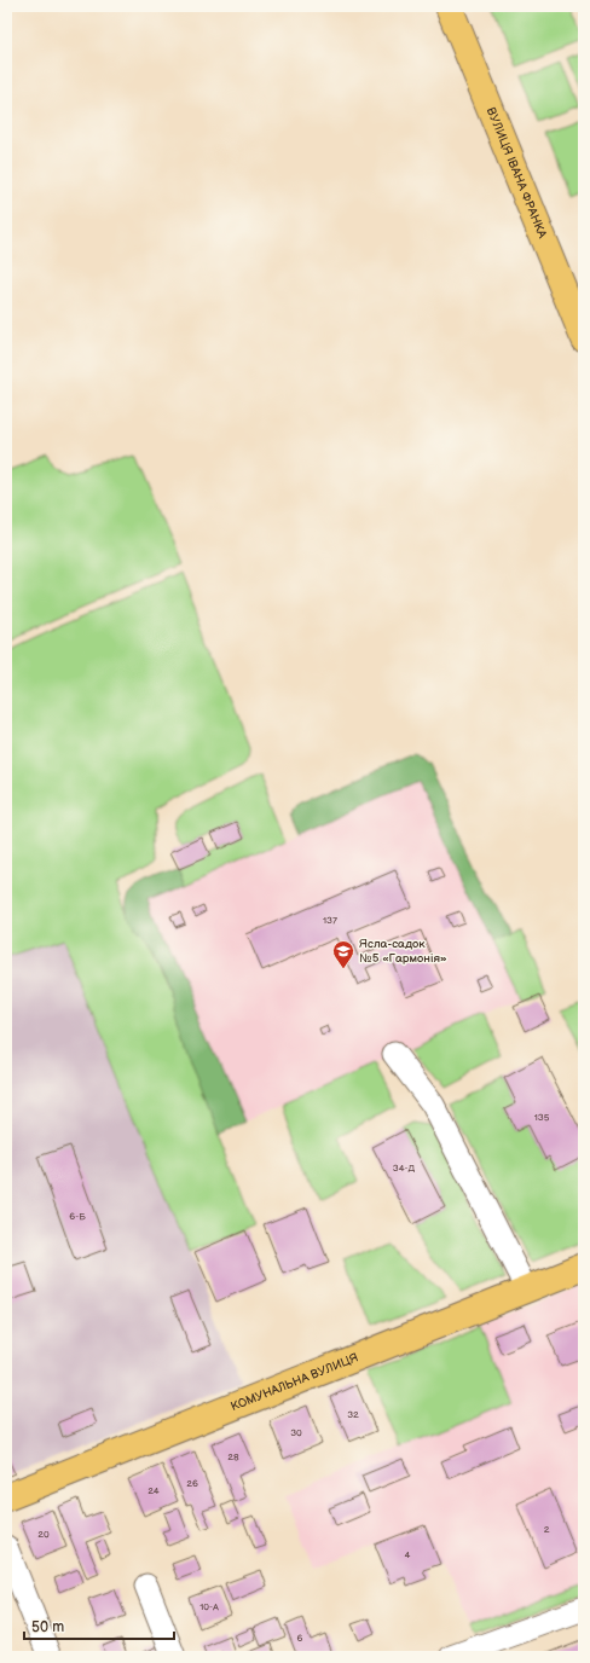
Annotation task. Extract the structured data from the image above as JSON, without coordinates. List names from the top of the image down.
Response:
{
  "streets": {
    "main road": ["ВУЛИЦЯ ІВАНА ФРАНКА", "КОМУНАЛЬНА ВУЛИЦЯ"]
  },
  "places": {
    "school or university": ["Ясла-садок №5 «Гармонія»"]
  },
  "house_numbers": [
    "137",
    "135",
    "34-Д",
    "6-Б",
    "32",
    "30",
    "28",
    "26",
    "24",
    "2",
    "20",
    "4",
    "10-А",
    "6"
  ],
  "scale_bar": "50 m"
}
